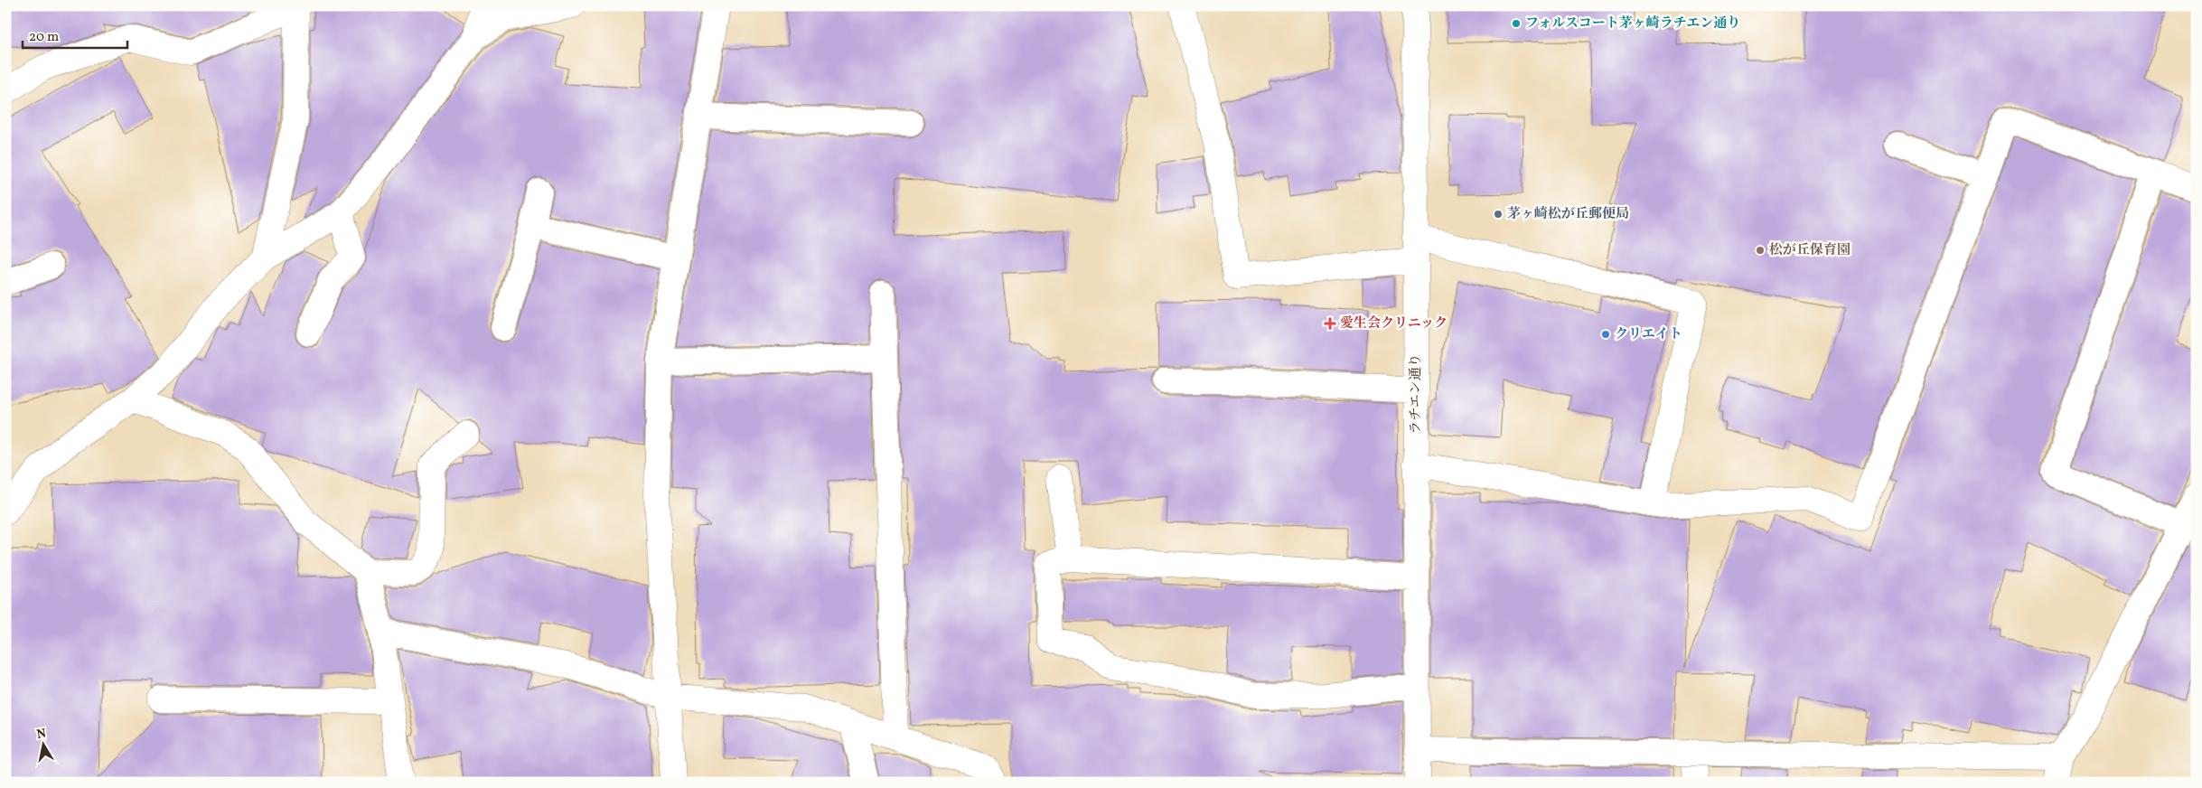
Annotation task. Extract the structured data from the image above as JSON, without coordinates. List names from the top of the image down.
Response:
{
  "streets": {
    "street": ["ラチエン通り"]
  },
  "places": {
    "other": [
      "フォルスコート茅ヶ崎ラチエン通り",
      "茅ヶ崎松が丘郵便局",
      "松が丘保育園",
      "クリエイト"
    ],
    "health": ["愛生会クリニック"]
  },
  "scale_bar": "20 m",
  "north": "top"
}
